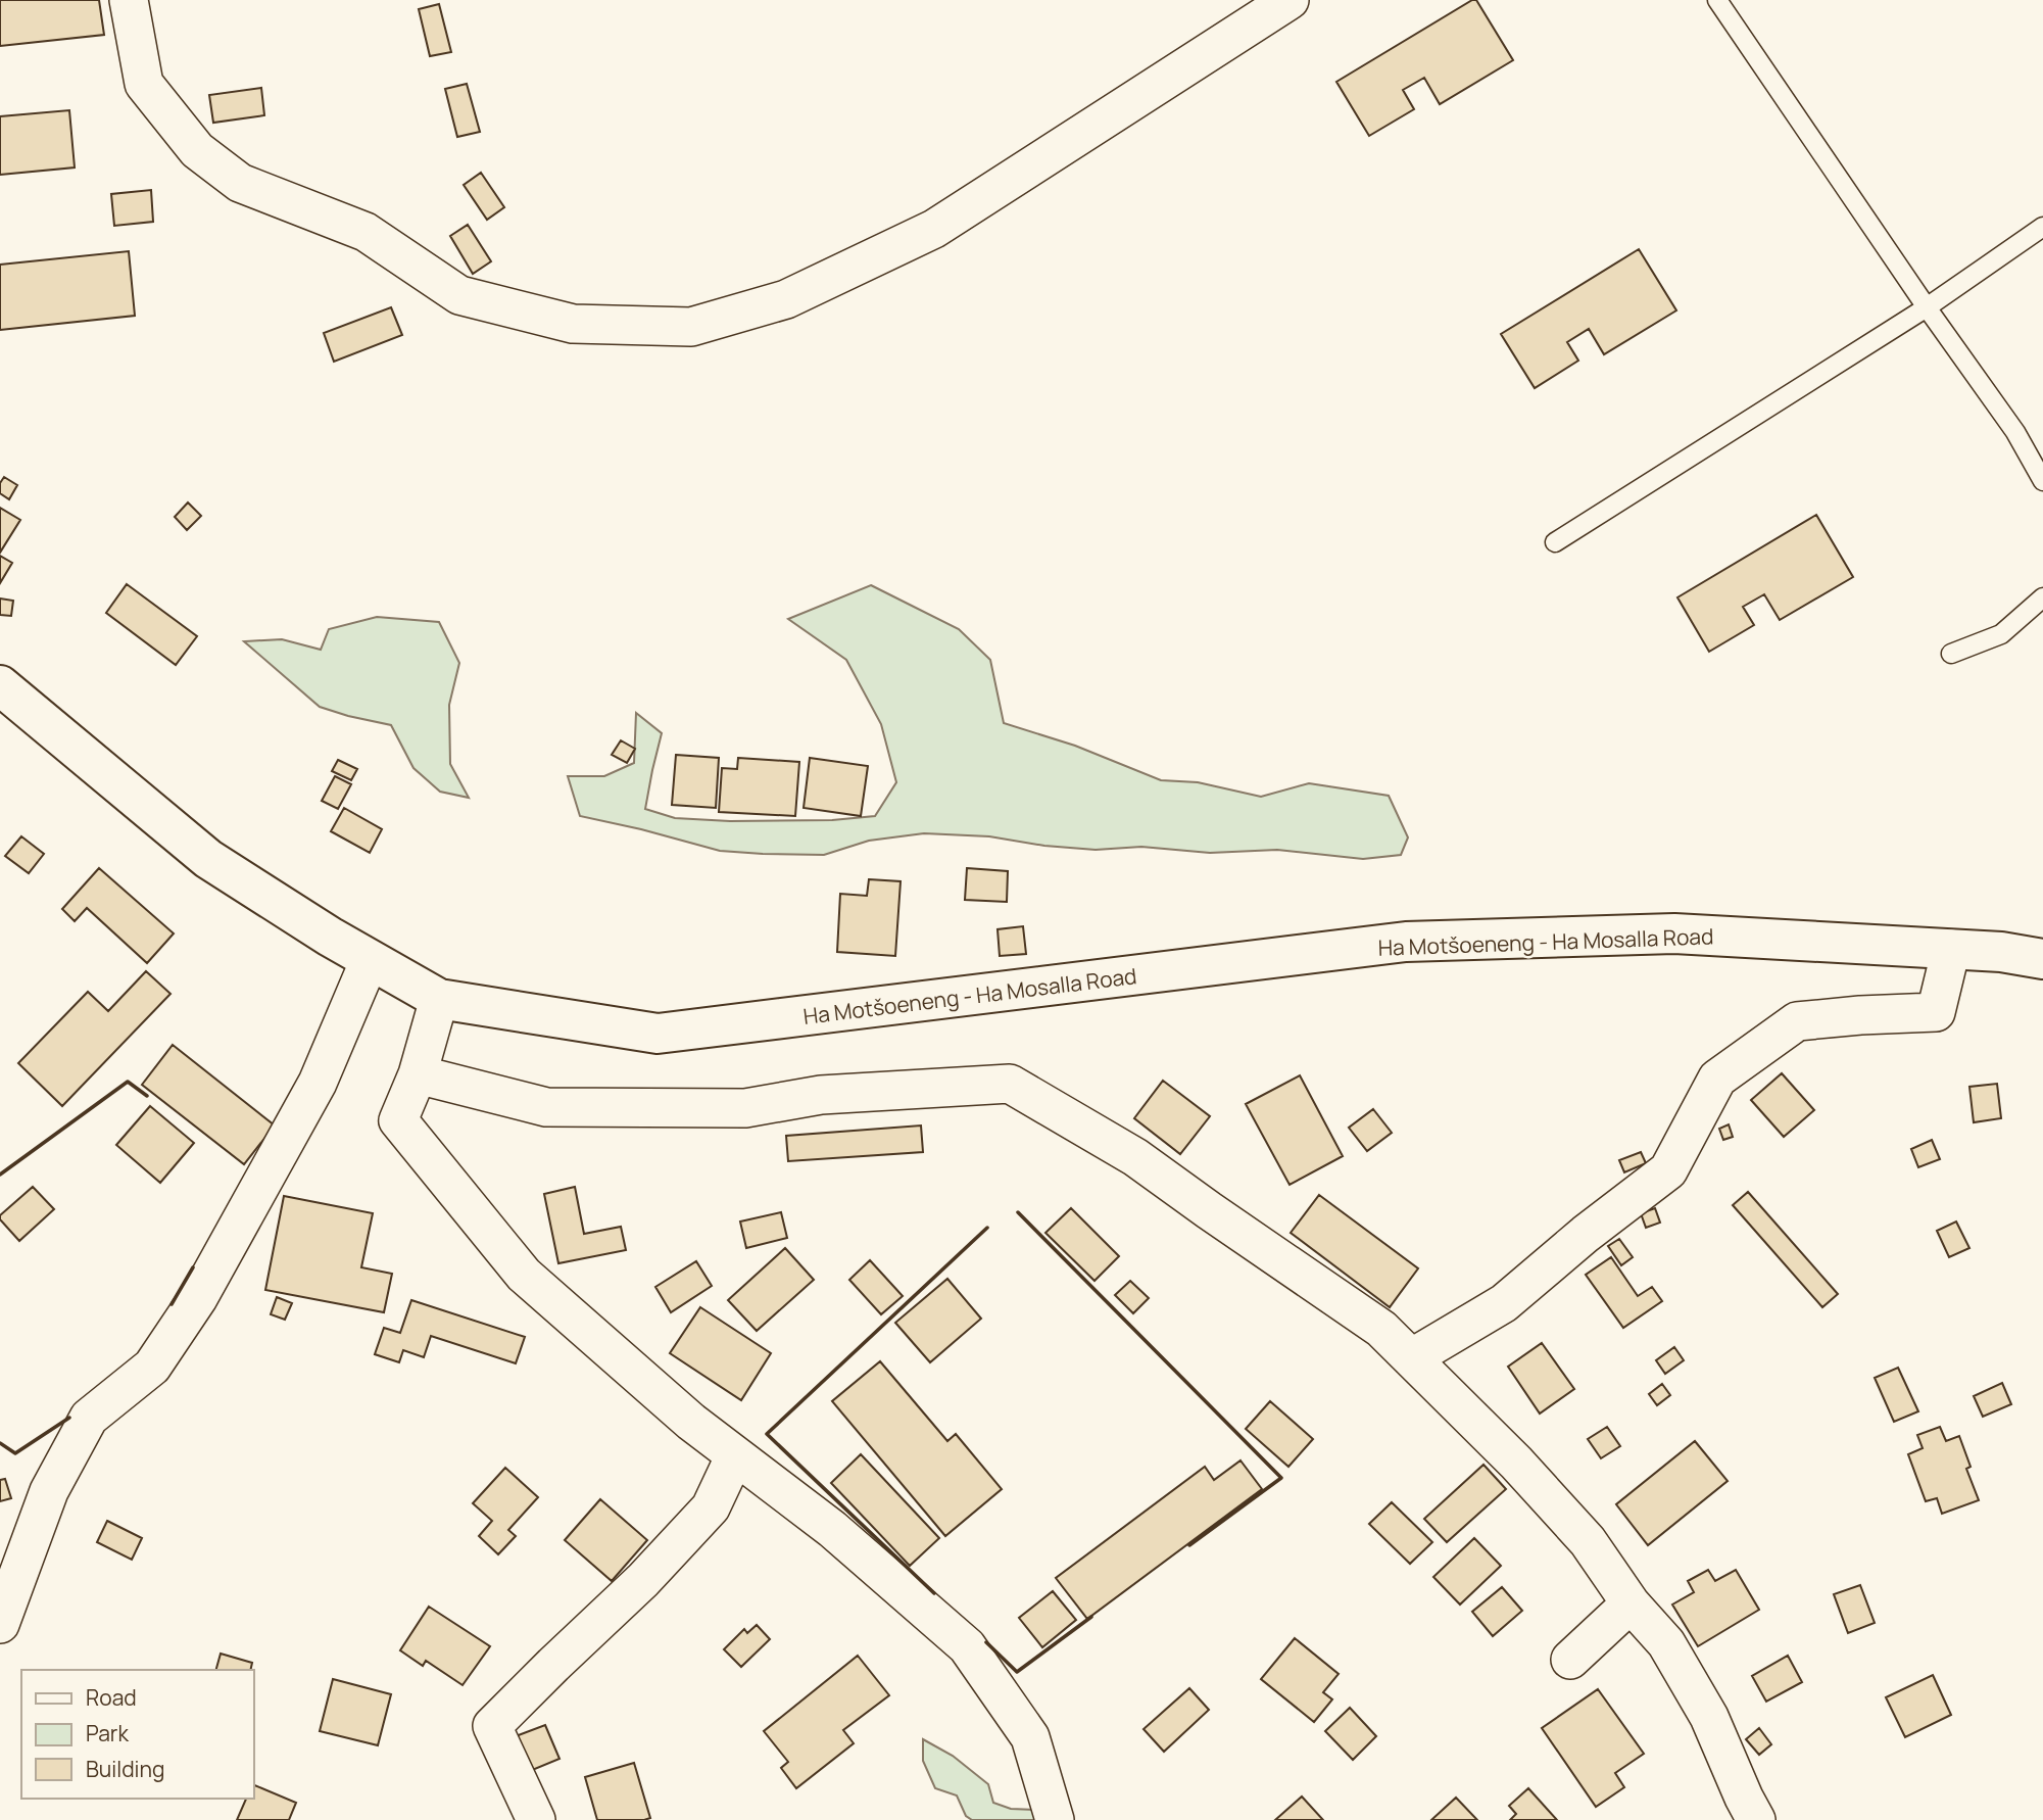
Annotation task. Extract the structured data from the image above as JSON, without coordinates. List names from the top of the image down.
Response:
{
  "streets": {
    "main road": ["Ha Motšoeneng - Ha Mosalla Road"]
  },
  "legend": ["Road", "Park", "Building"]
}
